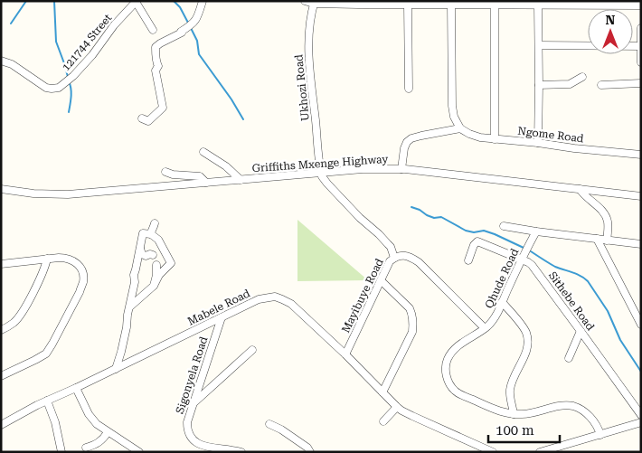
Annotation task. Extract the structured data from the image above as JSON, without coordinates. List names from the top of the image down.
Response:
{
  "streets": {
    "street": [
      "121744 Street",
      "Ukhozi Road",
      "Ngome Road",
      "Griffiths Mxenge Highway",
      "Qhude Road",
      "Mayibuye Road",
      "Sithebe Road",
      "Mabele Road",
      "Sigonyela Road"
    ]
  },
  "crossings": [
    ["Ukhozi Road", "Griffiths Mxenge Highway"],
    ["Qhude Road", "Mayibuye Road"],
    ["Qhude Road", "Sithebe Road"],
    ["Mayibuye Road", "Mabele Road"],
    ["Mabele Road", "Sigonyela Road"]
  ],
  "scale_bar": "100 m",
  "north": "top"
}
